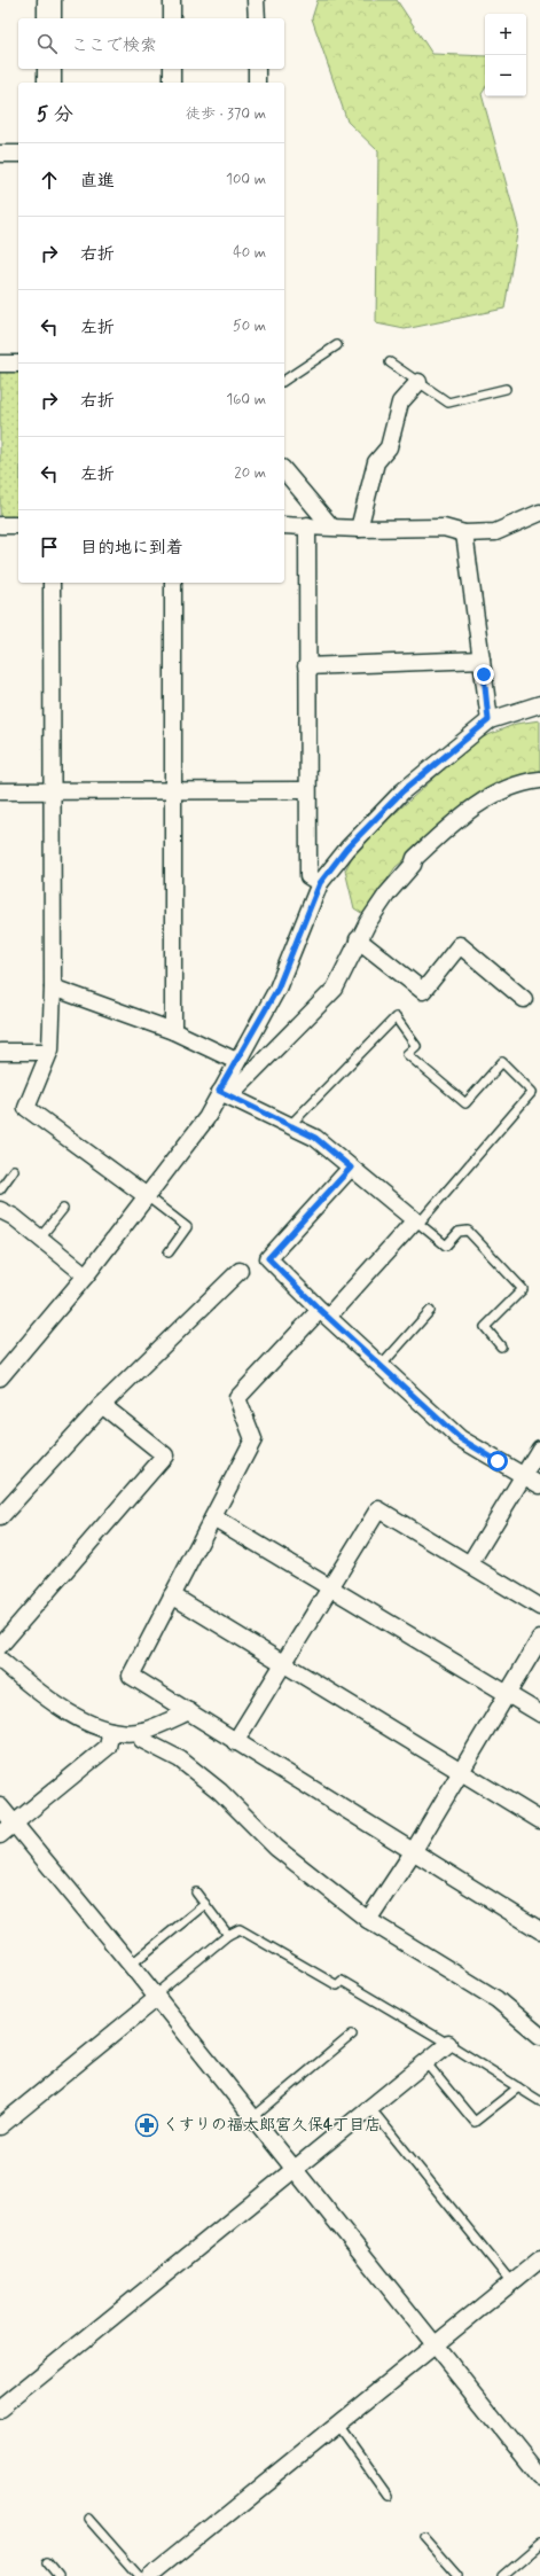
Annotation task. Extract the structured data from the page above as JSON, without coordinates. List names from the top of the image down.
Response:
{
  "places": {
    "pharmacy": ["くすりの福太郎宮久保4丁目店"]
  },
  "page": {
    "map_buttons": ["+", "−"],
    "search": "ここで検索",
    "heading": ["5 分", "徒歩 · 370 m"],
    "list": [
      ["直進", "100 m"],
      ["右折", "40 m"],
      ["左折", "50 m"],
      ["右折", "160 m"],
      ["左折", "20 m"],
      "目的地に到着"
    ]
  }
}
